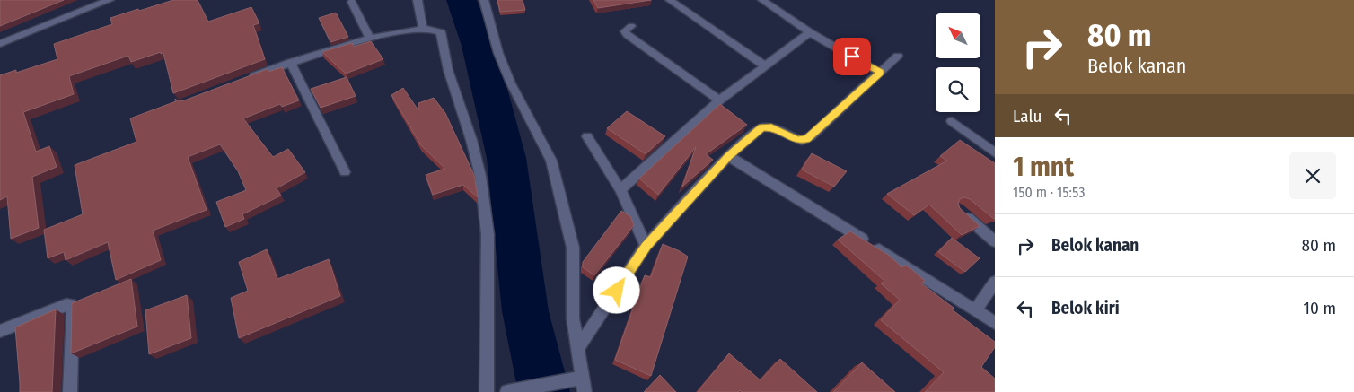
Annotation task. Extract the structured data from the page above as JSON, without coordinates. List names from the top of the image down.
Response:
{
  "north": "top left",
  "page": {
    "turn": ["80 m", "Belok kanan"],
    "then": "Lalu",
    "heading": ["1 mnt", "150 m · 15:53"],
    "list": [
      {
        "name": "Belok kanan",
        "value": "80 m"
      },
      {
        "name": "Belok kiri",
        "value": "10 m"
      }
    ]
  }
}
